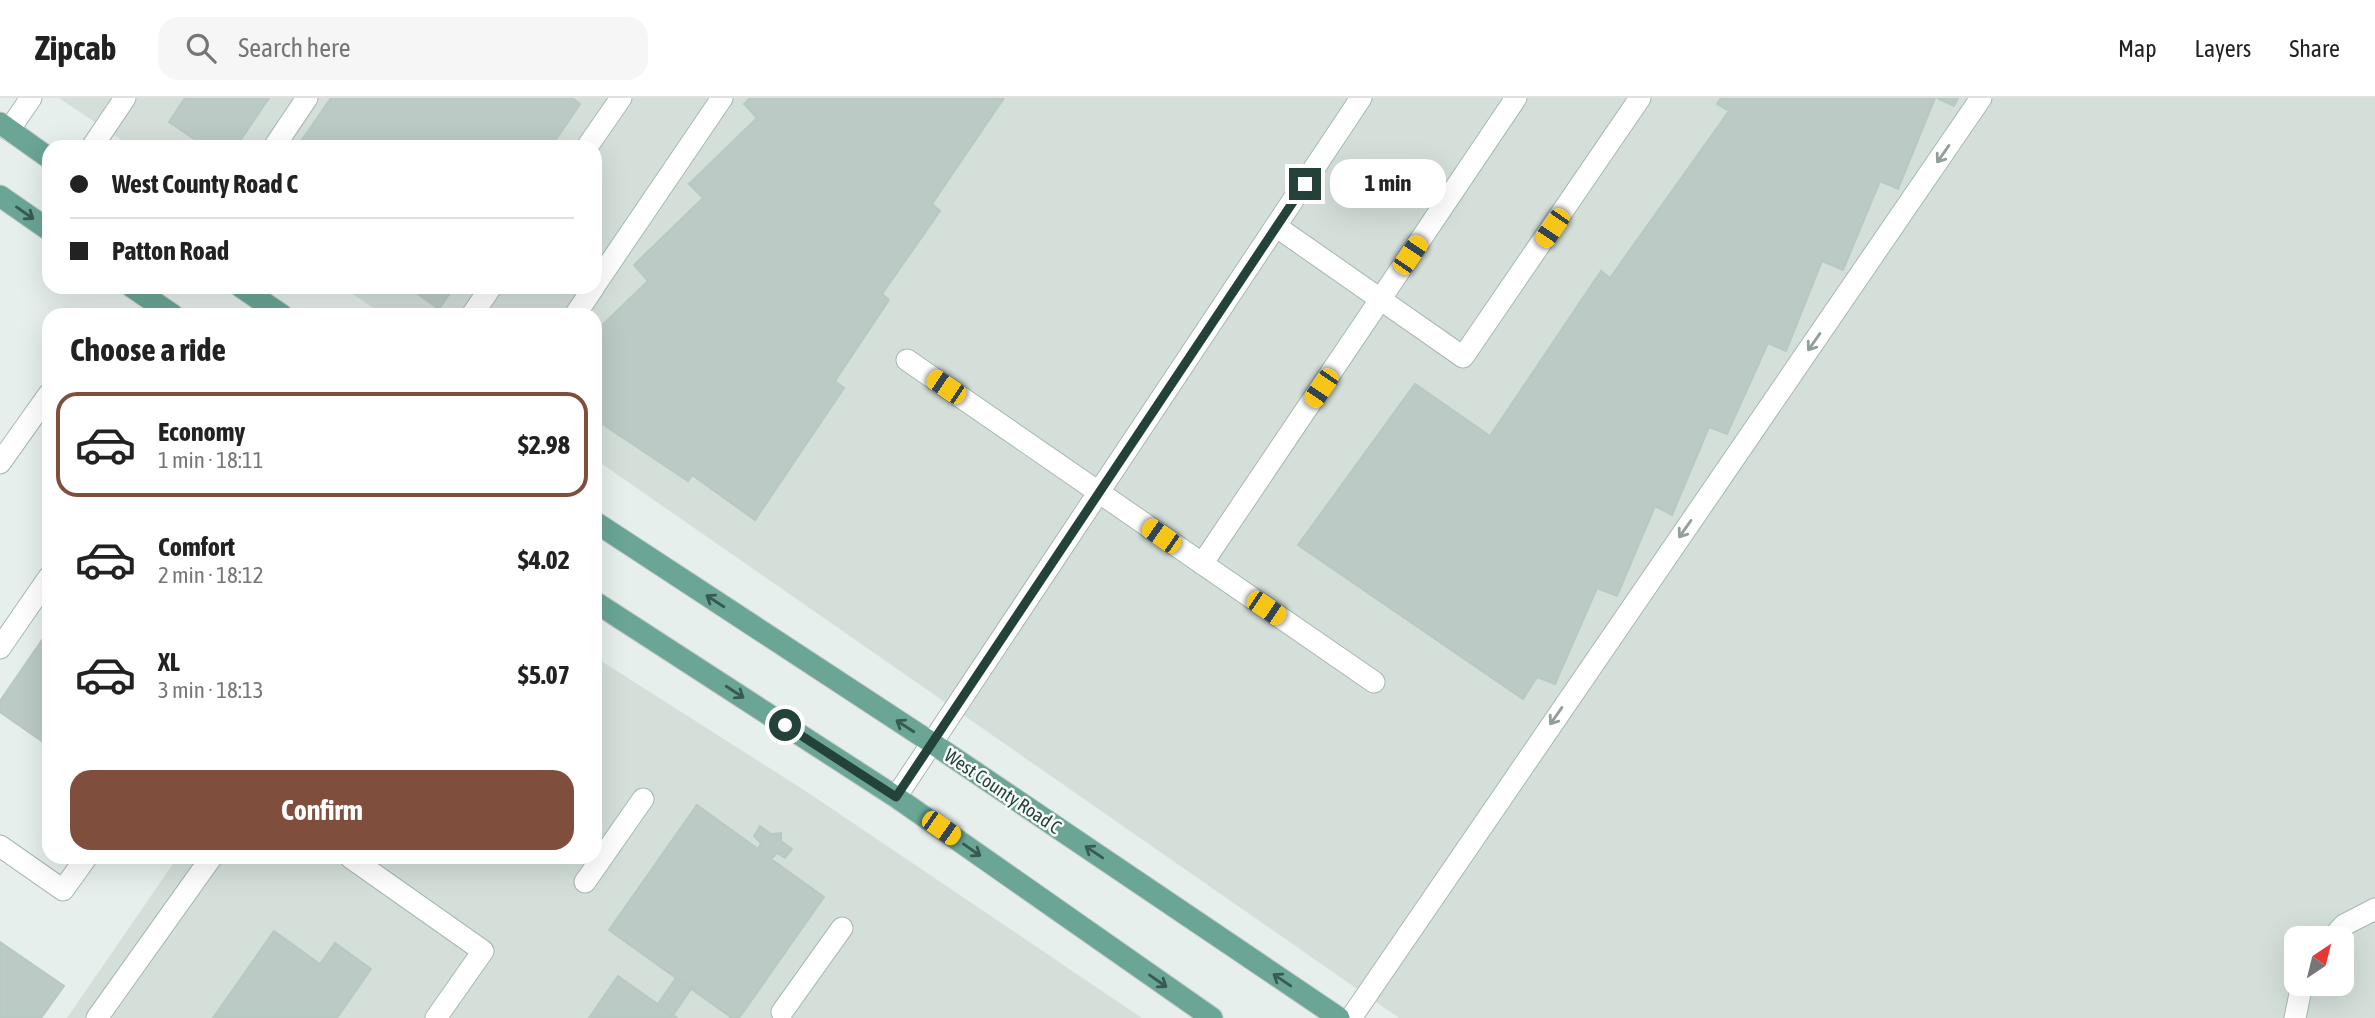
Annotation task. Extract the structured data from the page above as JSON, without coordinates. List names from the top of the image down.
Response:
{
  "streets": {
    "main road": ["West County Road C"]
  },
  "north": "top right",
  "page": {
    "header": "Zipcab",
    "search": "Search here",
    "nav": ["Map", "Layers", "Share"],
    "banner": ["West County Road C", "Patton Road"],
    "bubble": "1 min",
    "heading": "Choose a ride",
    "list": [
      {
        "name": "Economy",
        "note": "1 min · 18:11",
        "value": "$2.98"
      },
      {
        "name": "Comfort",
        "note": "2 min · 18:12",
        "value": "$4.02"
      },
      {
        "name": "XL",
        "note": "3 min · 18:13",
        "value": "$5.07"
      }
    ],
    "buttons": "Confirm"
  }
}
